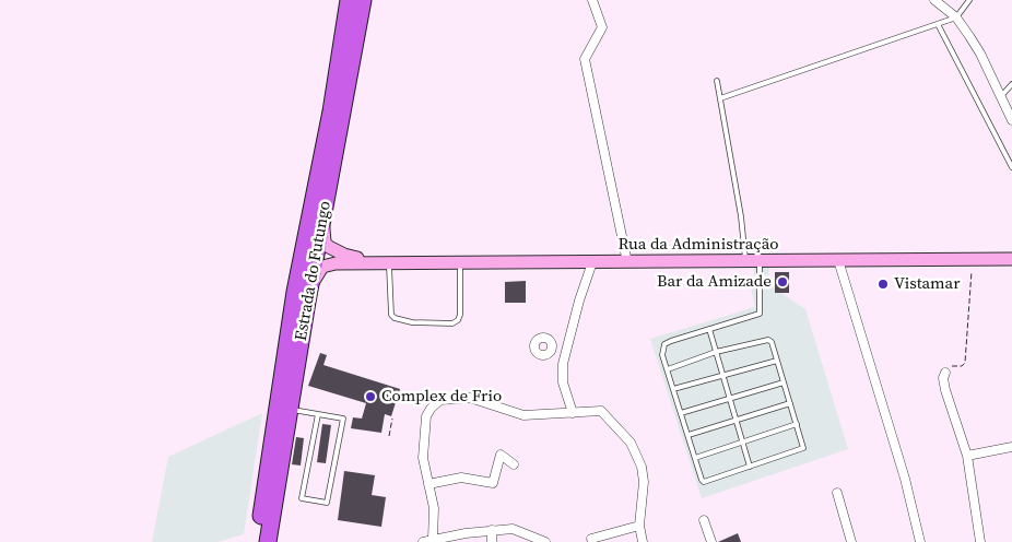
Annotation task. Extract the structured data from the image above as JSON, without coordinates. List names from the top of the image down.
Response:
{
  "streets": {
    "highway": ["Estrada do Futungo"],
    "street": ["Rua da Administração"]
  },
  "places": ["Bar da Amizade", "Vistamar", "Complex de Frio"]
}
